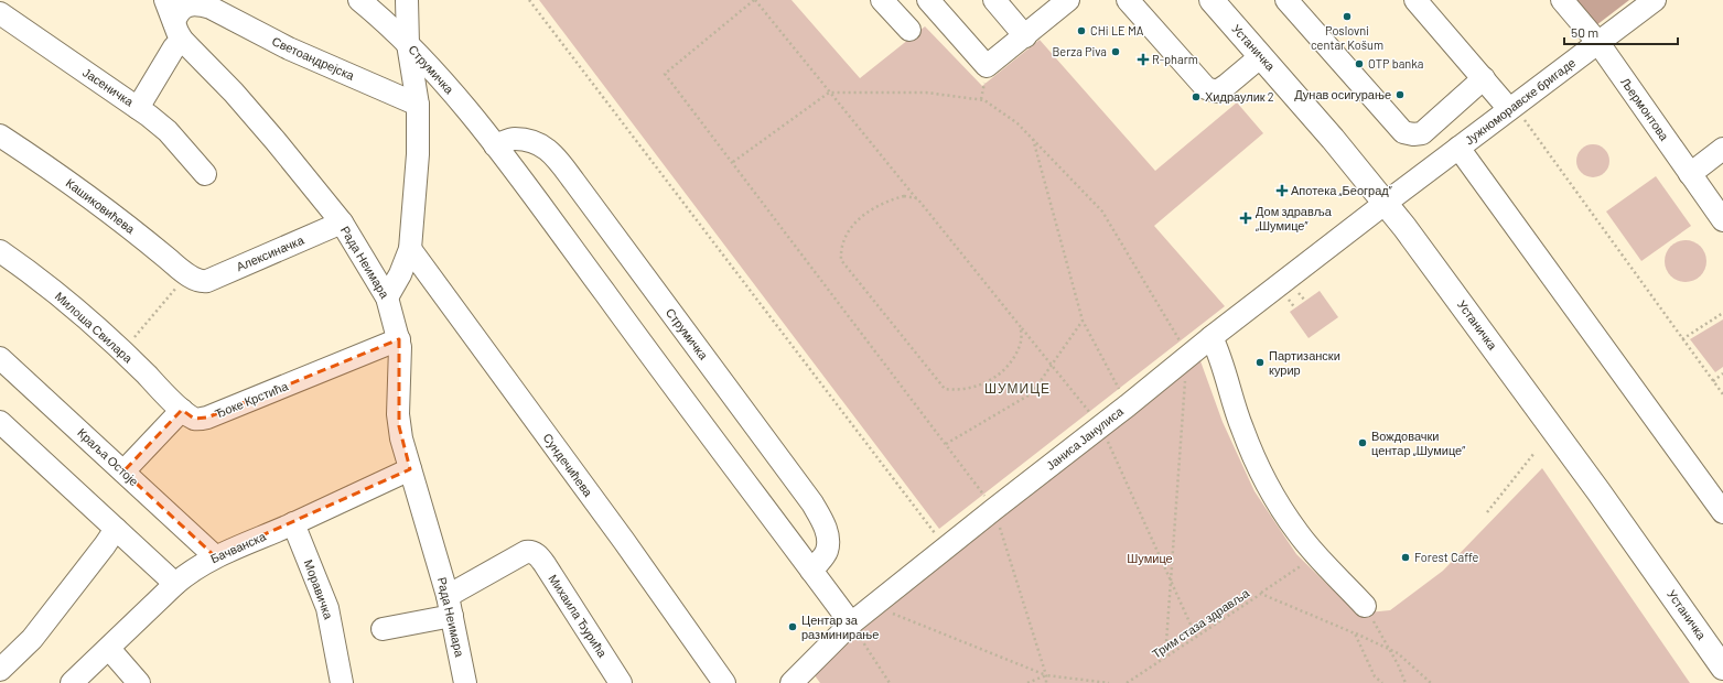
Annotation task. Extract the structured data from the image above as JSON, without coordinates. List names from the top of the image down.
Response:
{
  "streets": {
    "main road": ["Устаничка"],
    "street": [
      "Светоандрејска",
      "Струмичка",
      "Јасеничка",
      "Јужноморавске бригаде",
      "Љермонтова",
      "Кашиковићева",
      "Алексиначка",
      "Рада Неимара",
      "Милоша Свилара",
      "Ђоке Крстића",
      "Јаниса Јанулиса",
      "Краља Остоје",
      "Сундечићева",
      "Бачванска",
      "Моравичка",
      "Михаила Ђурића"
    ],
    "path": ["Трим стаза здравља"]
  },
  "crossings": [
    ["Устаничка", "Јужноморавске бригаде"],
    ["Устаничка", "Јаниса Јанулиса"],
    ["Светоандрејска", "Рада Неимара"],
    ["Струмичка", "Јаниса Јанулиса"],
    ["Јужноморавске бригаде", "Љермонтова"],
    ["Јужноморавске бригаде", "Јаниса Јанулиса"],
    ["Кашиковићева", "Алексиначка"],
    ["Алексиначка", "Рада Неимара"],
    ["Рада Неимара", "Ђоке Крстића"],
    ["Рада Неимара", "Бачванска"],
    ["Рада Неимара", "Михаила Ђурића"],
    ["Милоша Свилара", "Ђоке Крстића"],
    ["Краља Остоје", "Бачванска"],
    ["Бачванска", "Моравичка"]
  ],
  "districts": ["ШУМИЦЕ"],
  "parks": ["Шумице"],
  "places": {
    "other": [
      "Poslovni centar Košum",
      "CHi LE MA",
      "Berza Piva",
      "OTP banka",
      "Дунав осигурање",
      "Хидраулик 2",
      "Партизански курир",
      "Вождовачки центар „Шумице”",
      "Forest Caffe",
      "Центар за разминирање"
    ],
    "health": ["R-pharm", "Апотека „Београд”", "Дом здравља „Шумице”"]
  },
  "scale_bar": "50 m"
}
